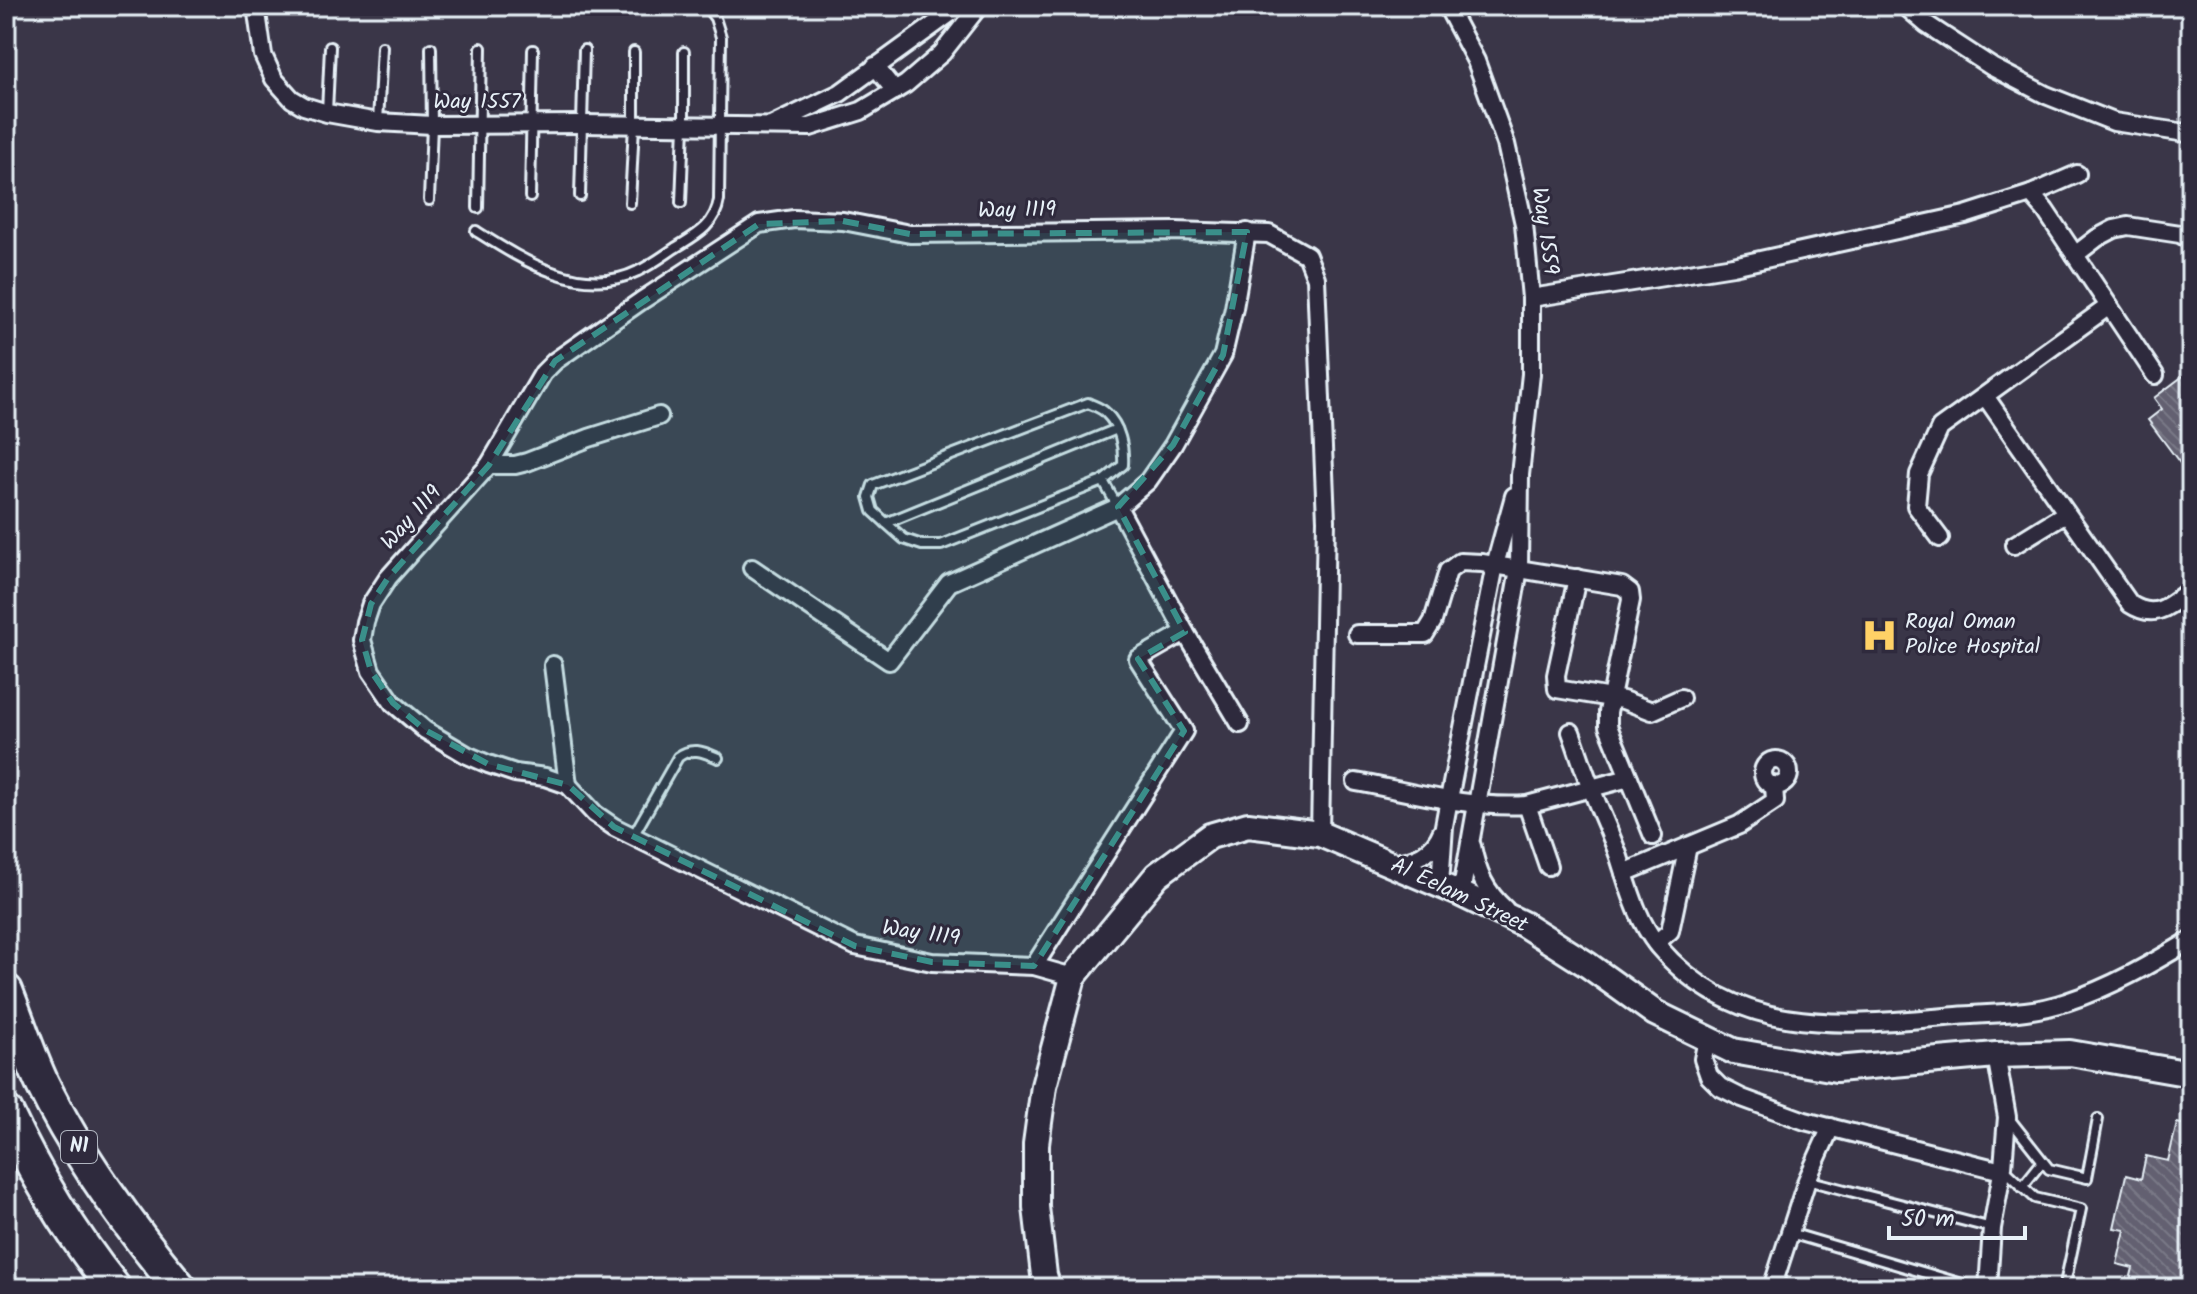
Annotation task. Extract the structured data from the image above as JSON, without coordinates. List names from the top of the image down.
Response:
{
  "streets": {
    "highway": ["N1"],
    "main road": ["Al Eelam Street"],
    "street": ["Way 1557", "Way 1119", "Way 1559"]
  },
  "crossings": [
    ["Way 1119", "Al Eelam Street"],
    ["Way 1559", "Al Eelam Street"]
  ],
  "places": {
    "hospital": ["Royal Oman Police Hospital"]
  },
  "scale_bar": "50 m"
}
